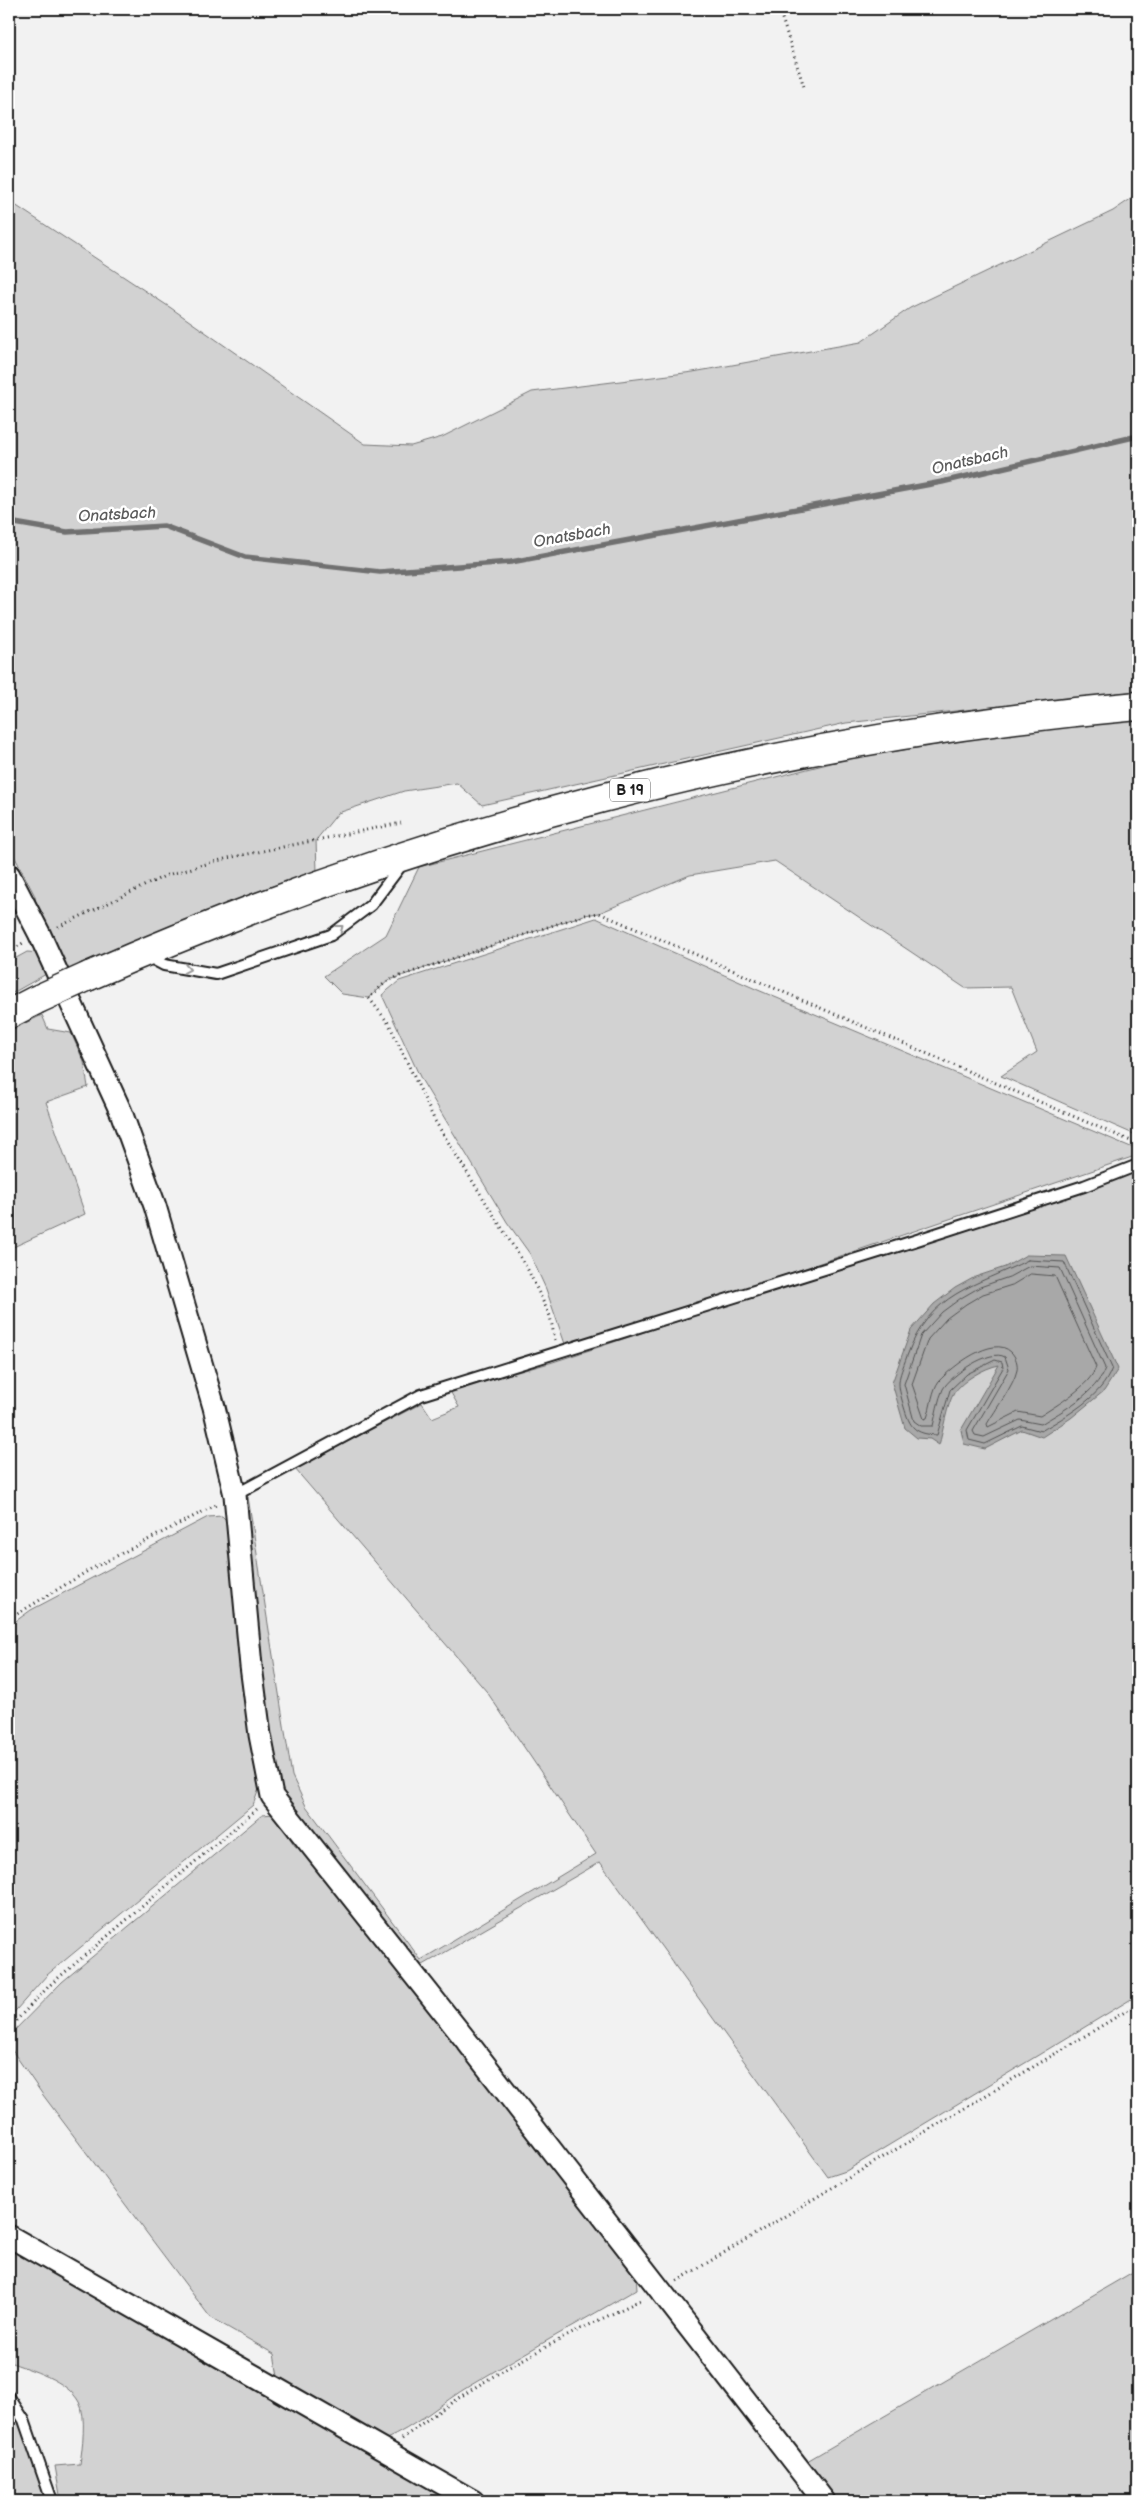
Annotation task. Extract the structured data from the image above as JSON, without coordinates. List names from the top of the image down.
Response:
{
  "streets": {
    "main road": ["B 19"]
  },
  "water": ["Onatsbach"]
}
